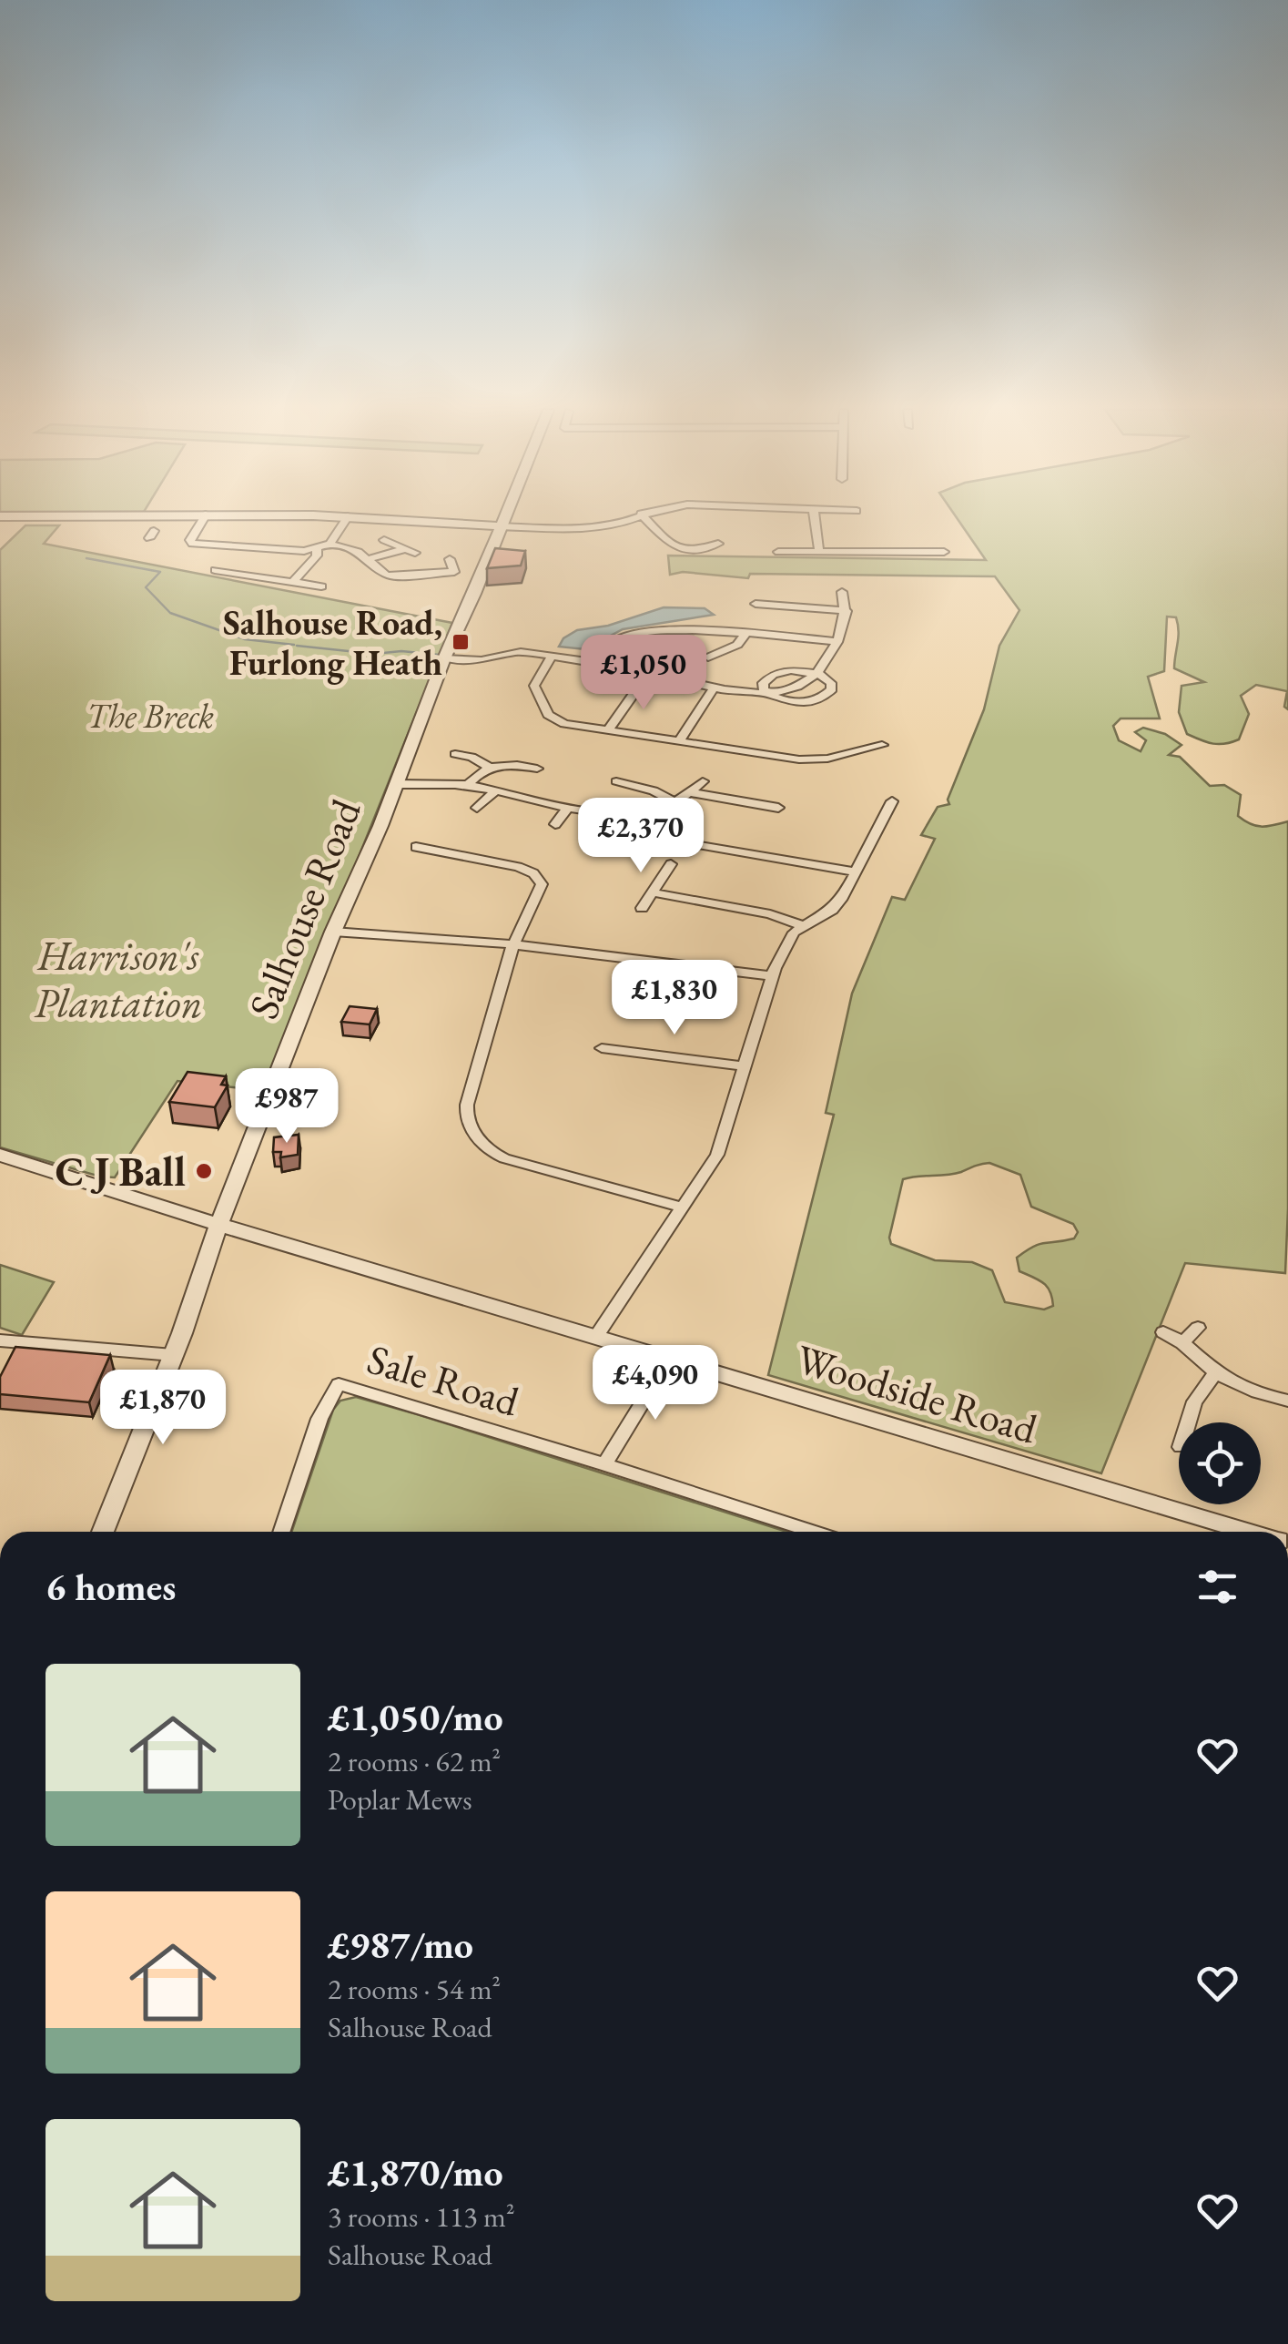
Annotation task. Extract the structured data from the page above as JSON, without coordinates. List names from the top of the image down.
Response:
{
  "streets": {
    "street": ["Salhouse Road", "Sale Road", "Woodside Road"]
  },
  "crossings": [
    ["Salhouse Road", "Woodside Road"]
  ],
  "parks": ["The Breck", "Harrison's Plantation"],
  "places": {
    "transit": ["Salhouse Road, Furlong Heath"],
    "other": ["C J Ball"]
  },
  "page": {
    "price": [
      "£1,050",
      "£2,370",
      "£1,830",
      "£987",
      "£4,090",
      "£1,870"
    ],
    "heading": "6 homes",
    "list": [
      {
        "name": "£1,050/mo",
        "note": "2 rooms · 62 m² · Poplar Mews"
      },
      {
        "name": "£987/mo",
        "note": "2 rooms · 54 m² · Salhouse Road"
      },
      {
        "name": "£1,870/mo",
        "note": "3 rooms · 113 m² · Salhouse Road"
      }
    ]
  }
}
